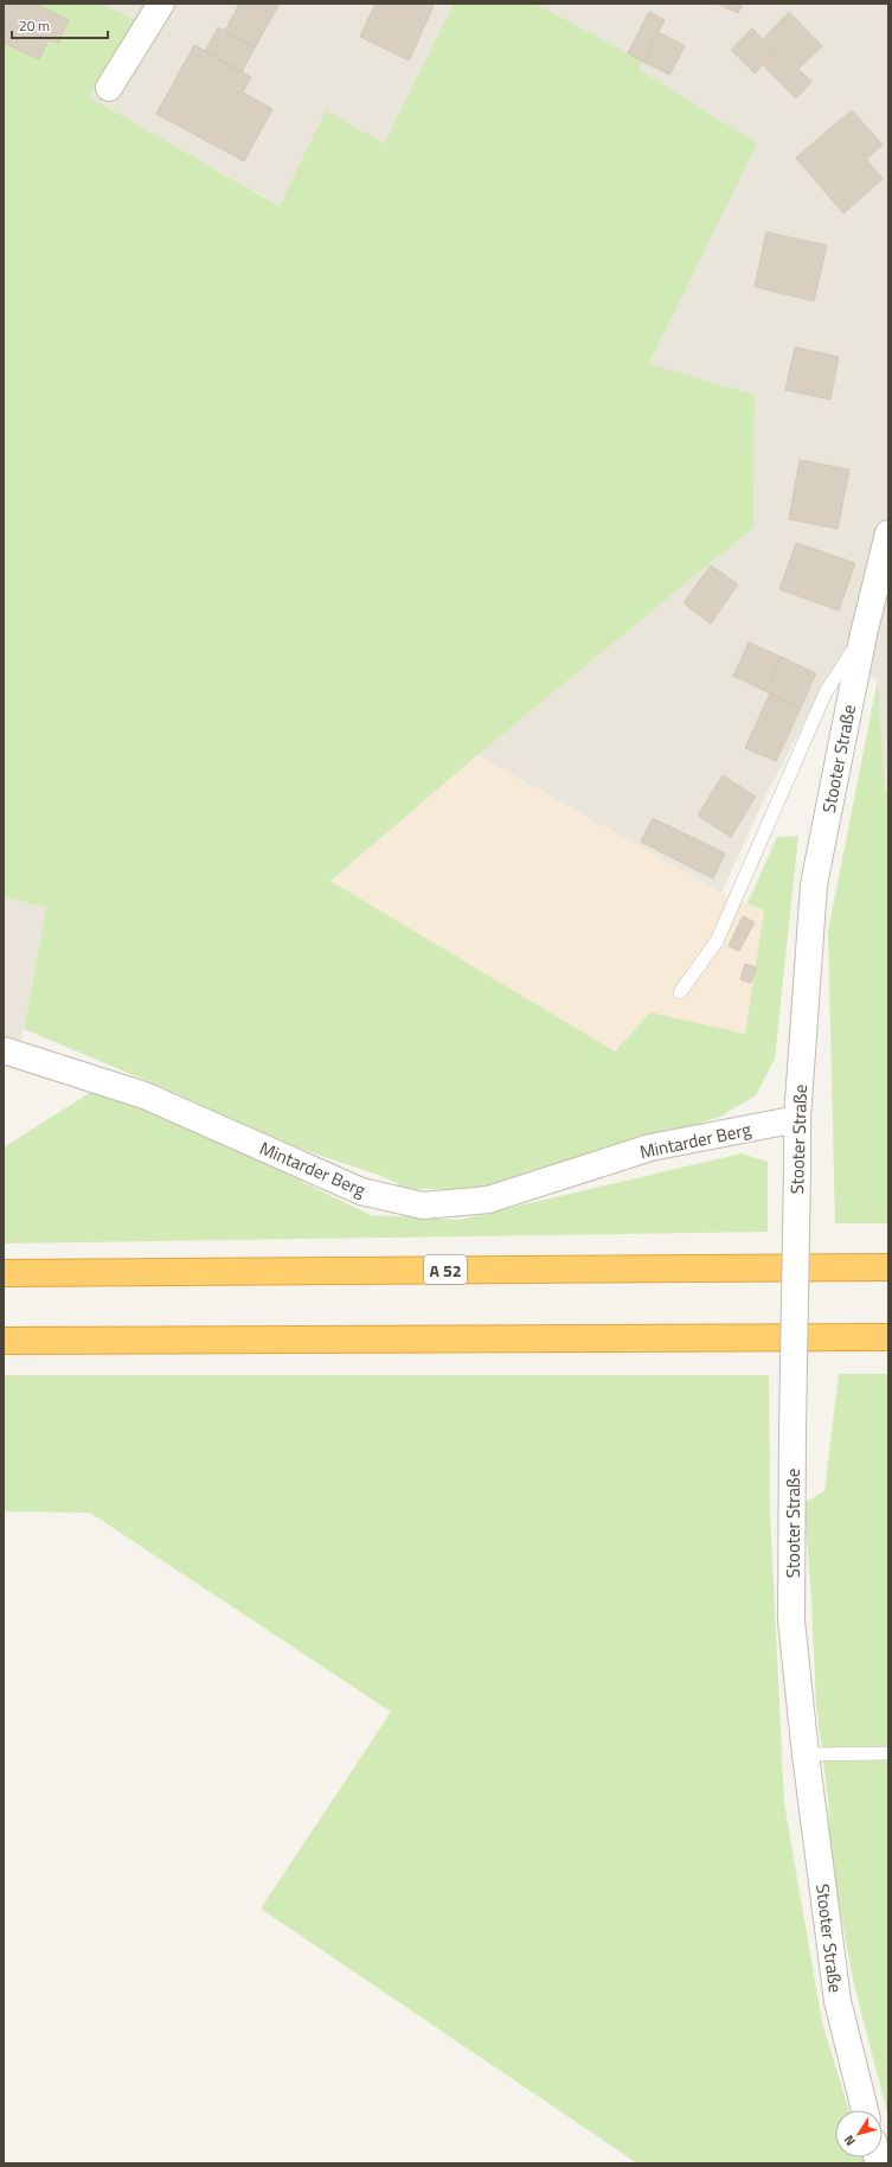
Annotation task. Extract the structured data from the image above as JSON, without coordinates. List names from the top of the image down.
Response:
{
  "streets": {
    "highway": ["A 52"],
    "street": ["Stooter Straße", "Mintarder Berg"]
  },
  "crossings": [
    ["Stooter Straße", "Mintarder Berg"]
  ],
  "scale_bar": "20 m",
  "north": "bottom left"
}
